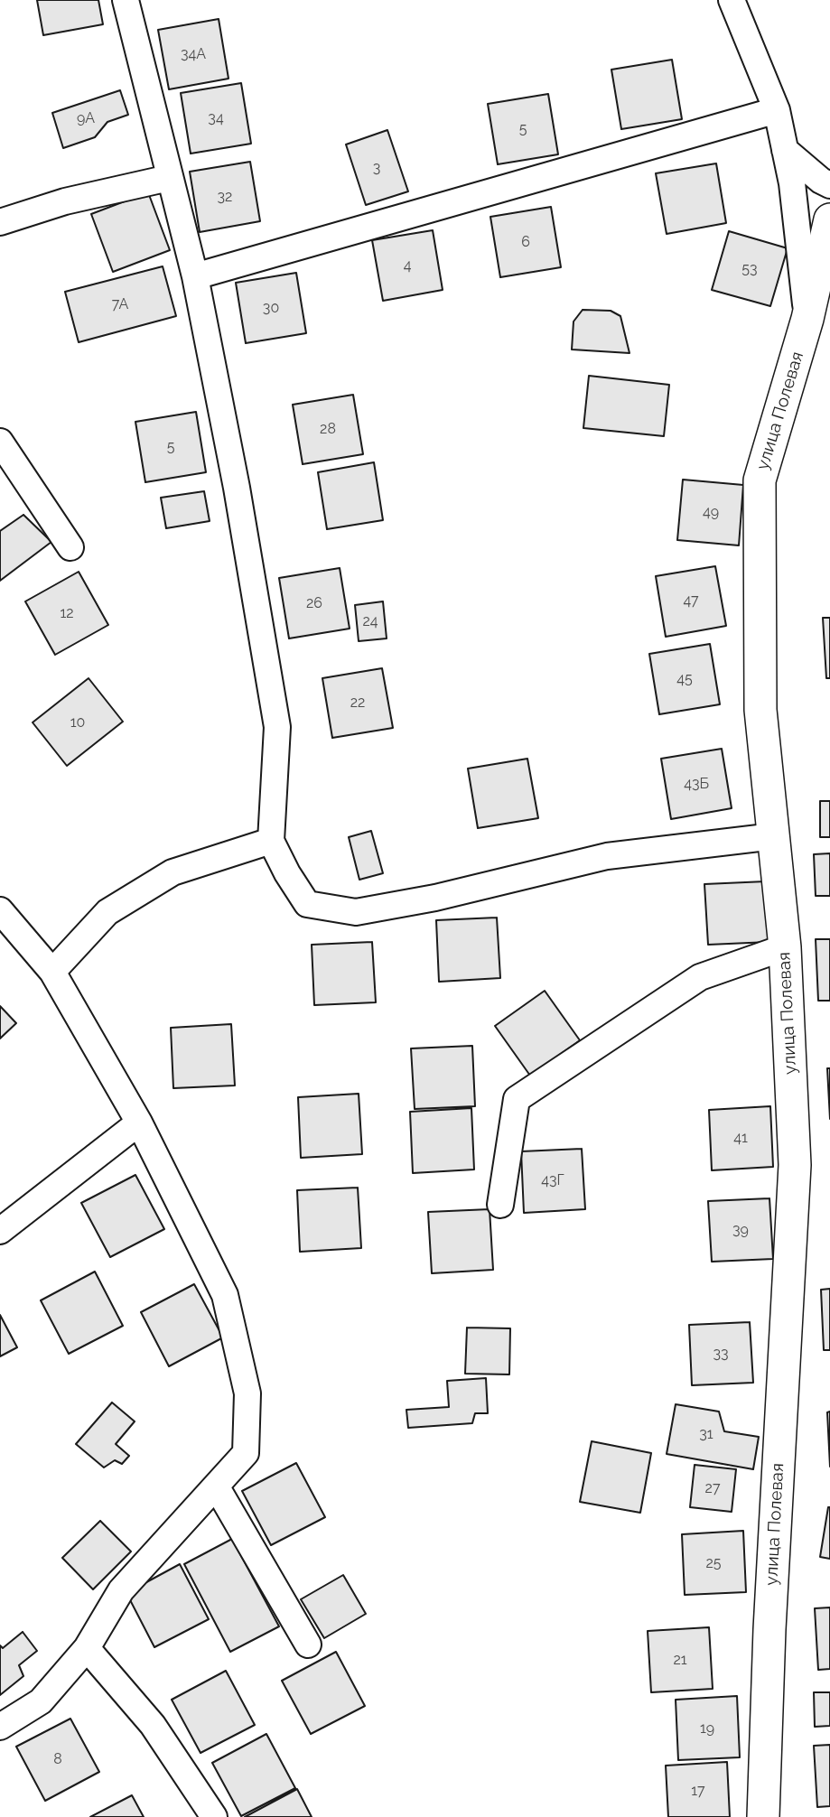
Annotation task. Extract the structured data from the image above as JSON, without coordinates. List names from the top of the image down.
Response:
{
  "streets": {
    "street": ["улица Полевая"]
  },
  "house_numbers": [
    "34А",
    "9А",
    "34",
    "5",
    "3",
    "32",
    "6",
    "4",
    "53",
    "7А",
    "30",
    "28",
    "5",
    "49",
    "47",
    "26",
    "12",
    "24",
    "45",
    "22",
    "10",
    "43Б",
    "41",
    "43Г",
    "39",
    "33",
    "31",
    "27",
    "25",
    "21",
    "19",
    "8",
    "17"
  ]
}
